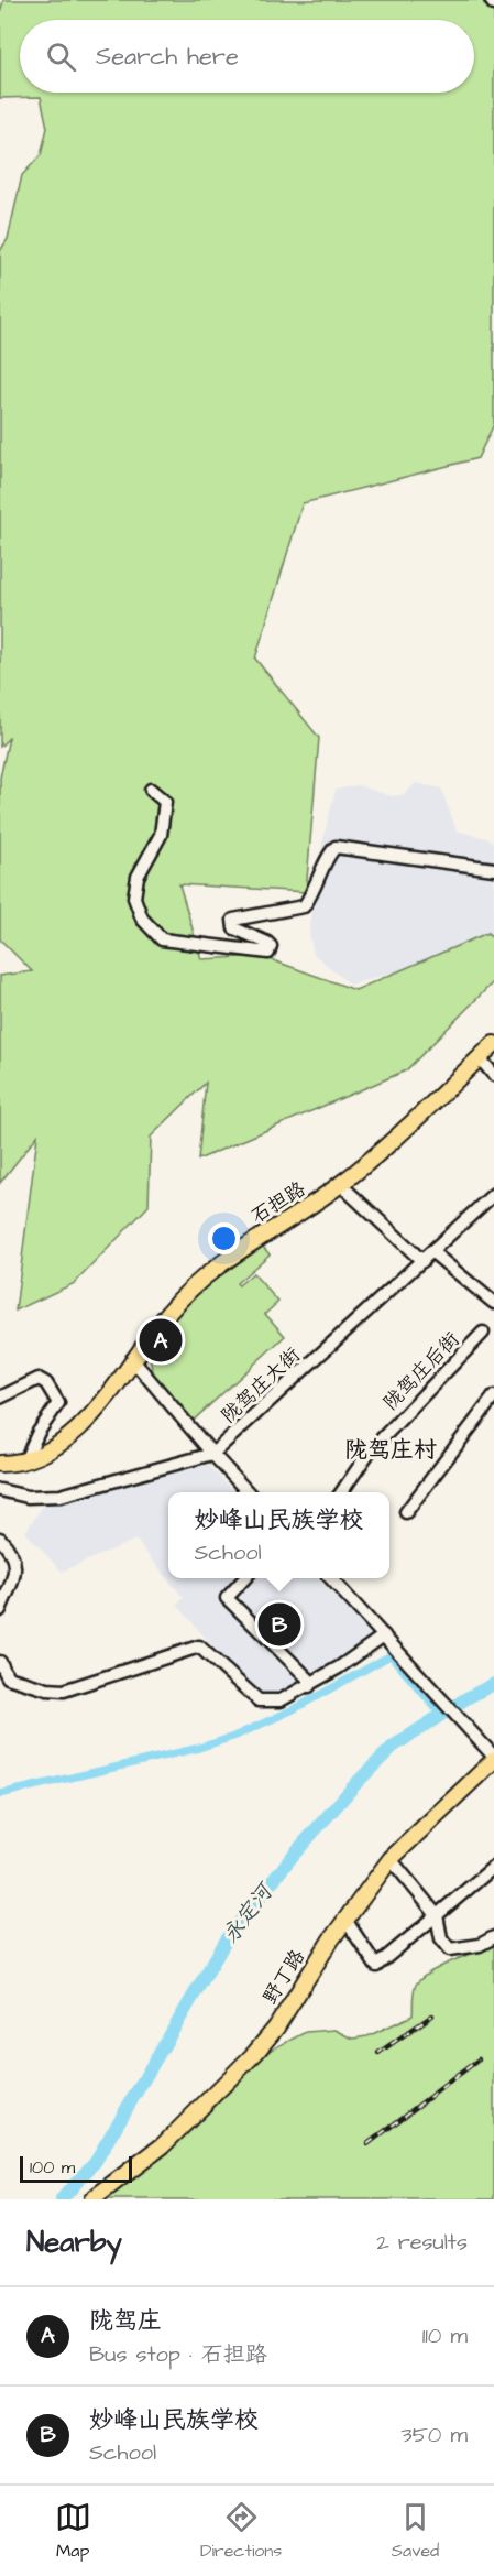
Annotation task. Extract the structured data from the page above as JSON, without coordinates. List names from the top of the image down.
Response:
{
  "streets": {
    "main road": ["石担路", "野丁路"],
    "street": ["陇驾庄后街", "陇驾庄大街"]
  },
  "districts": ["陇驾庄村"],
  "water": ["永定河"],
  "scale_bar": "100 m",
  "page": {
    "search": "Search here",
    "pins": ["A", "B"],
    "popup": ["妙峰山民族学校", "School"],
    "scale": "100 m",
    "heading": ["Nearby", "2 results"],
    "list": [
      {
        "mark": "A",
        "name": "陇驾庄",
        "note": "Bus stop · 石担路",
        "value": "110 m"
      },
      {
        "mark": "B",
        "name": "妙峰山民族学校",
        "note": "School",
        "value": "350 m"
      }
    ],
    "nav": ["Map", "Directions", "Saved"]
  }
}
